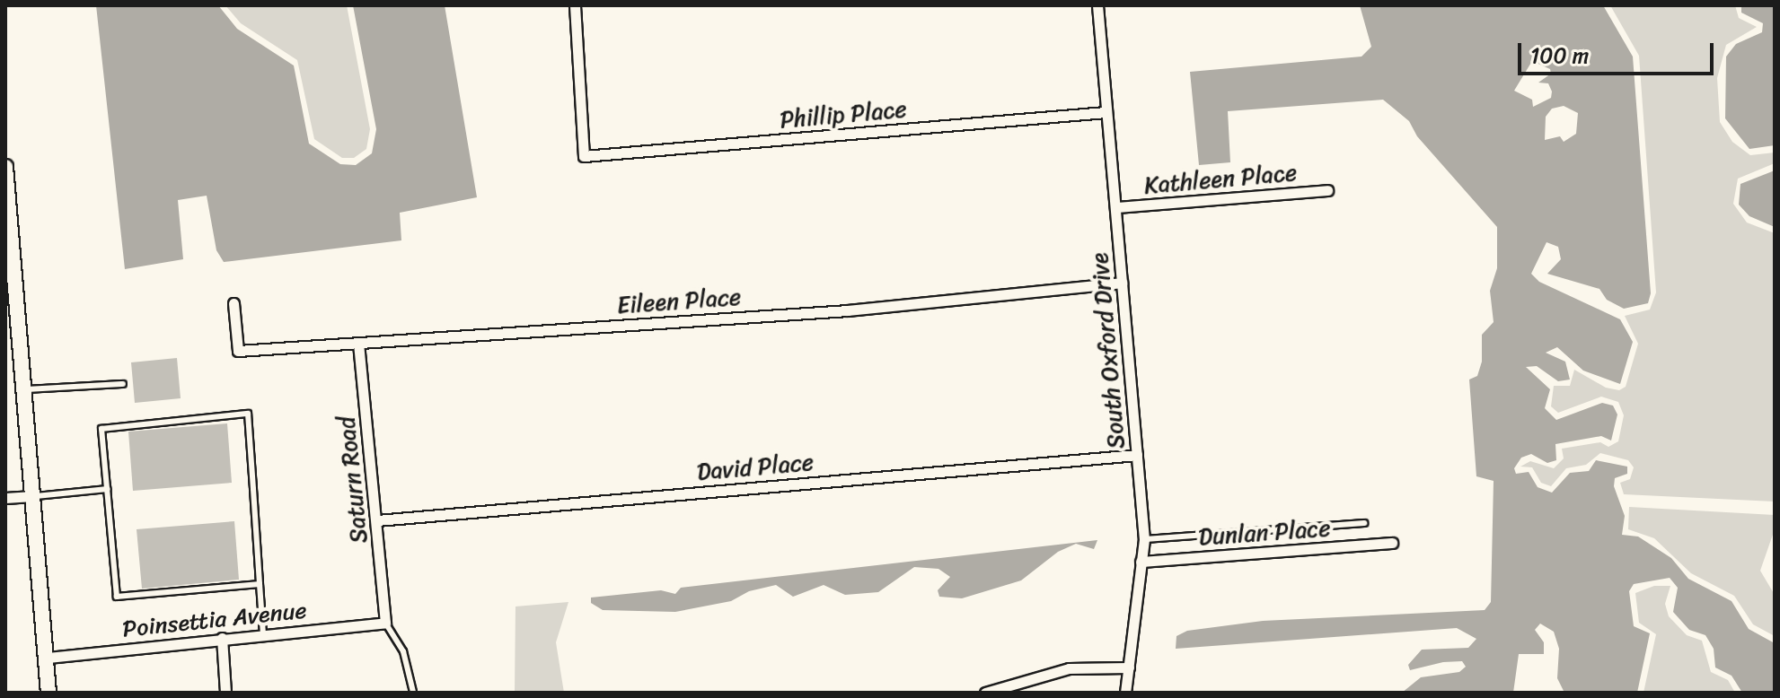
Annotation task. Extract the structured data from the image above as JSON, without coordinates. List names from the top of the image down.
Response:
{
  "streets": {
    "street": [
      "Phillip Place",
      "Kathleen Place",
      "Eileen Place",
      "South Oxford Drive",
      "David Place",
      "Saturn Road",
      "Dunlan Place",
      "Poinsettia Avenue"
    ]
  },
  "crossings": [
    ["Phillip Place", "South Oxford Drive"],
    ["Kathleen Place", "South Oxford Drive"],
    ["Eileen Place", "South Oxford Drive"],
    ["Eileen Place", "Saturn Road"],
    ["South Oxford Drive", "David Place"],
    ["South Oxford Drive", "Dunlan Place"],
    ["David Place", "Saturn Road"],
    ["Saturn Road", "Poinsettia Avenue"]
  ],
  "scale_bar": "100 m"
}
